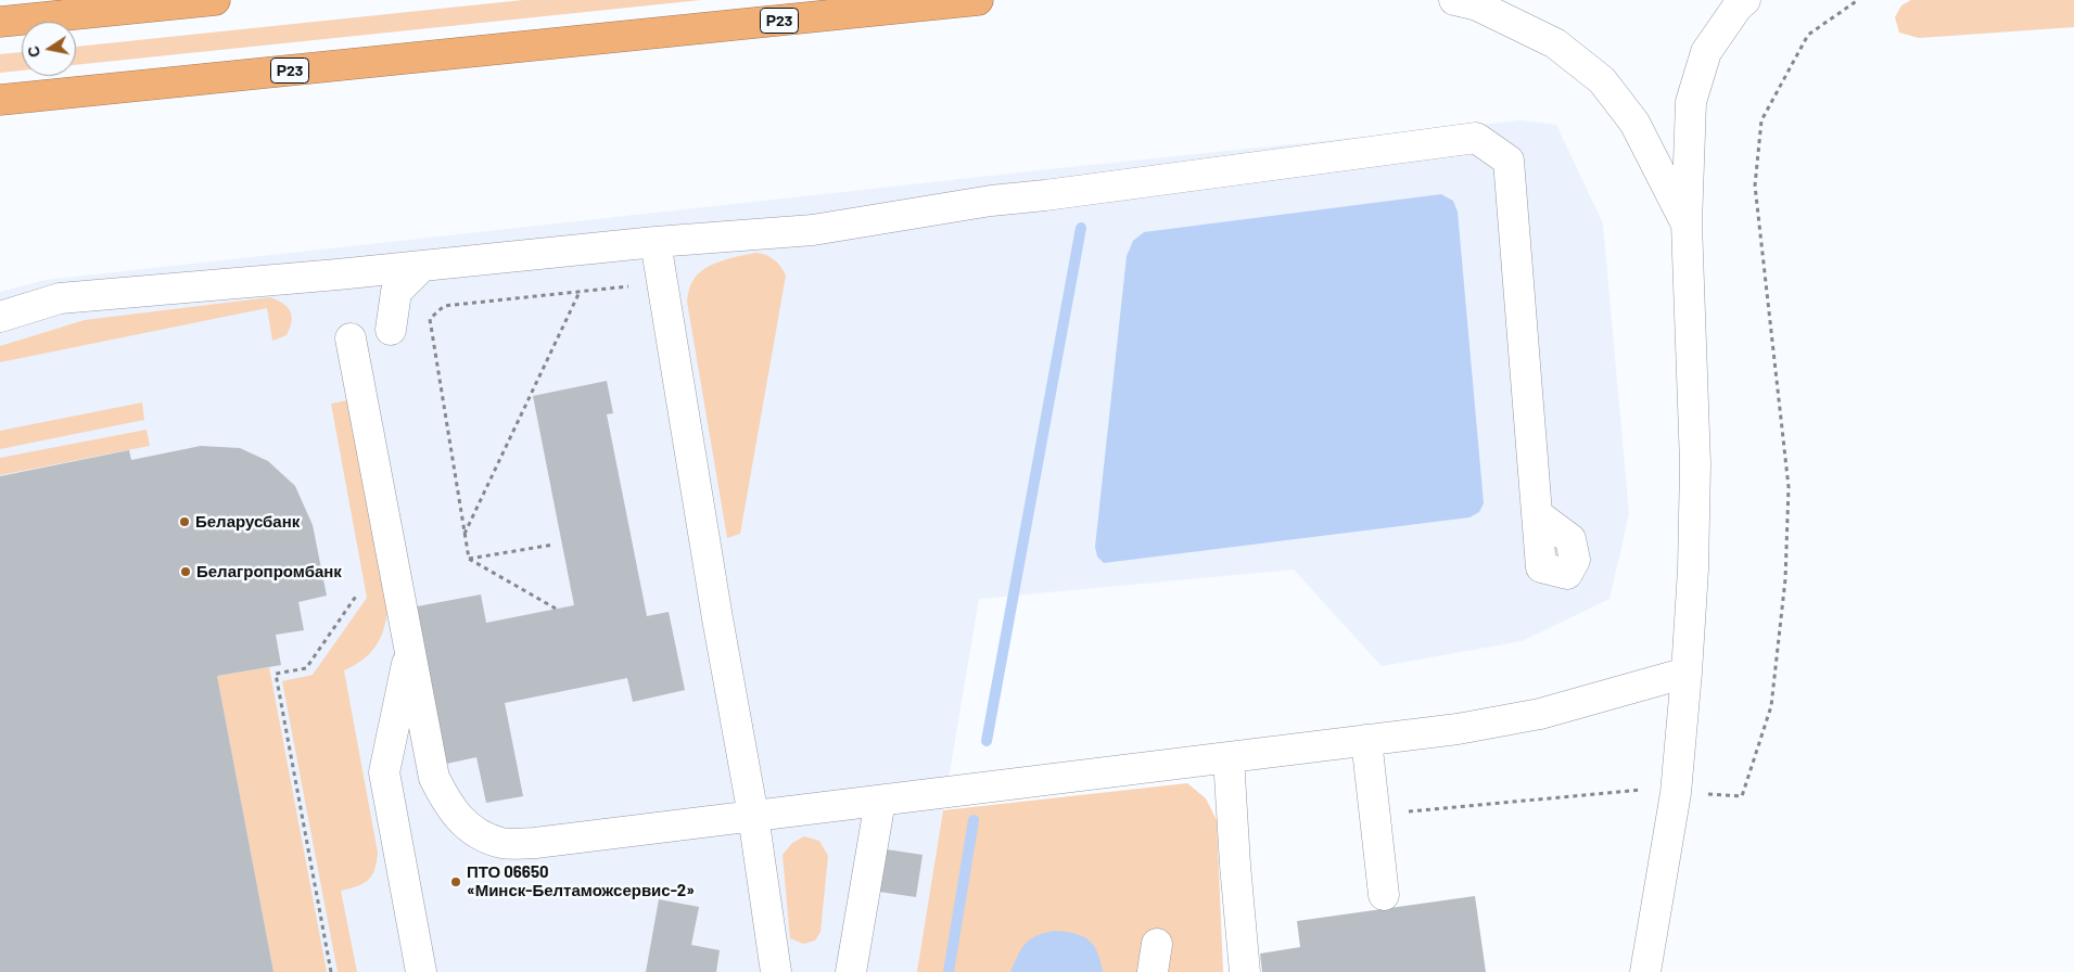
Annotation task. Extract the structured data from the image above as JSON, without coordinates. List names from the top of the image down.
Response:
{
  "streets": {
    "highway": ["Р23"]
  },
  "places": ["Беларусбанк", "Белагропромбанк", "ПТО 06650 «Минск-Белтаможсервис-2»"],
  "north": "left"
}
